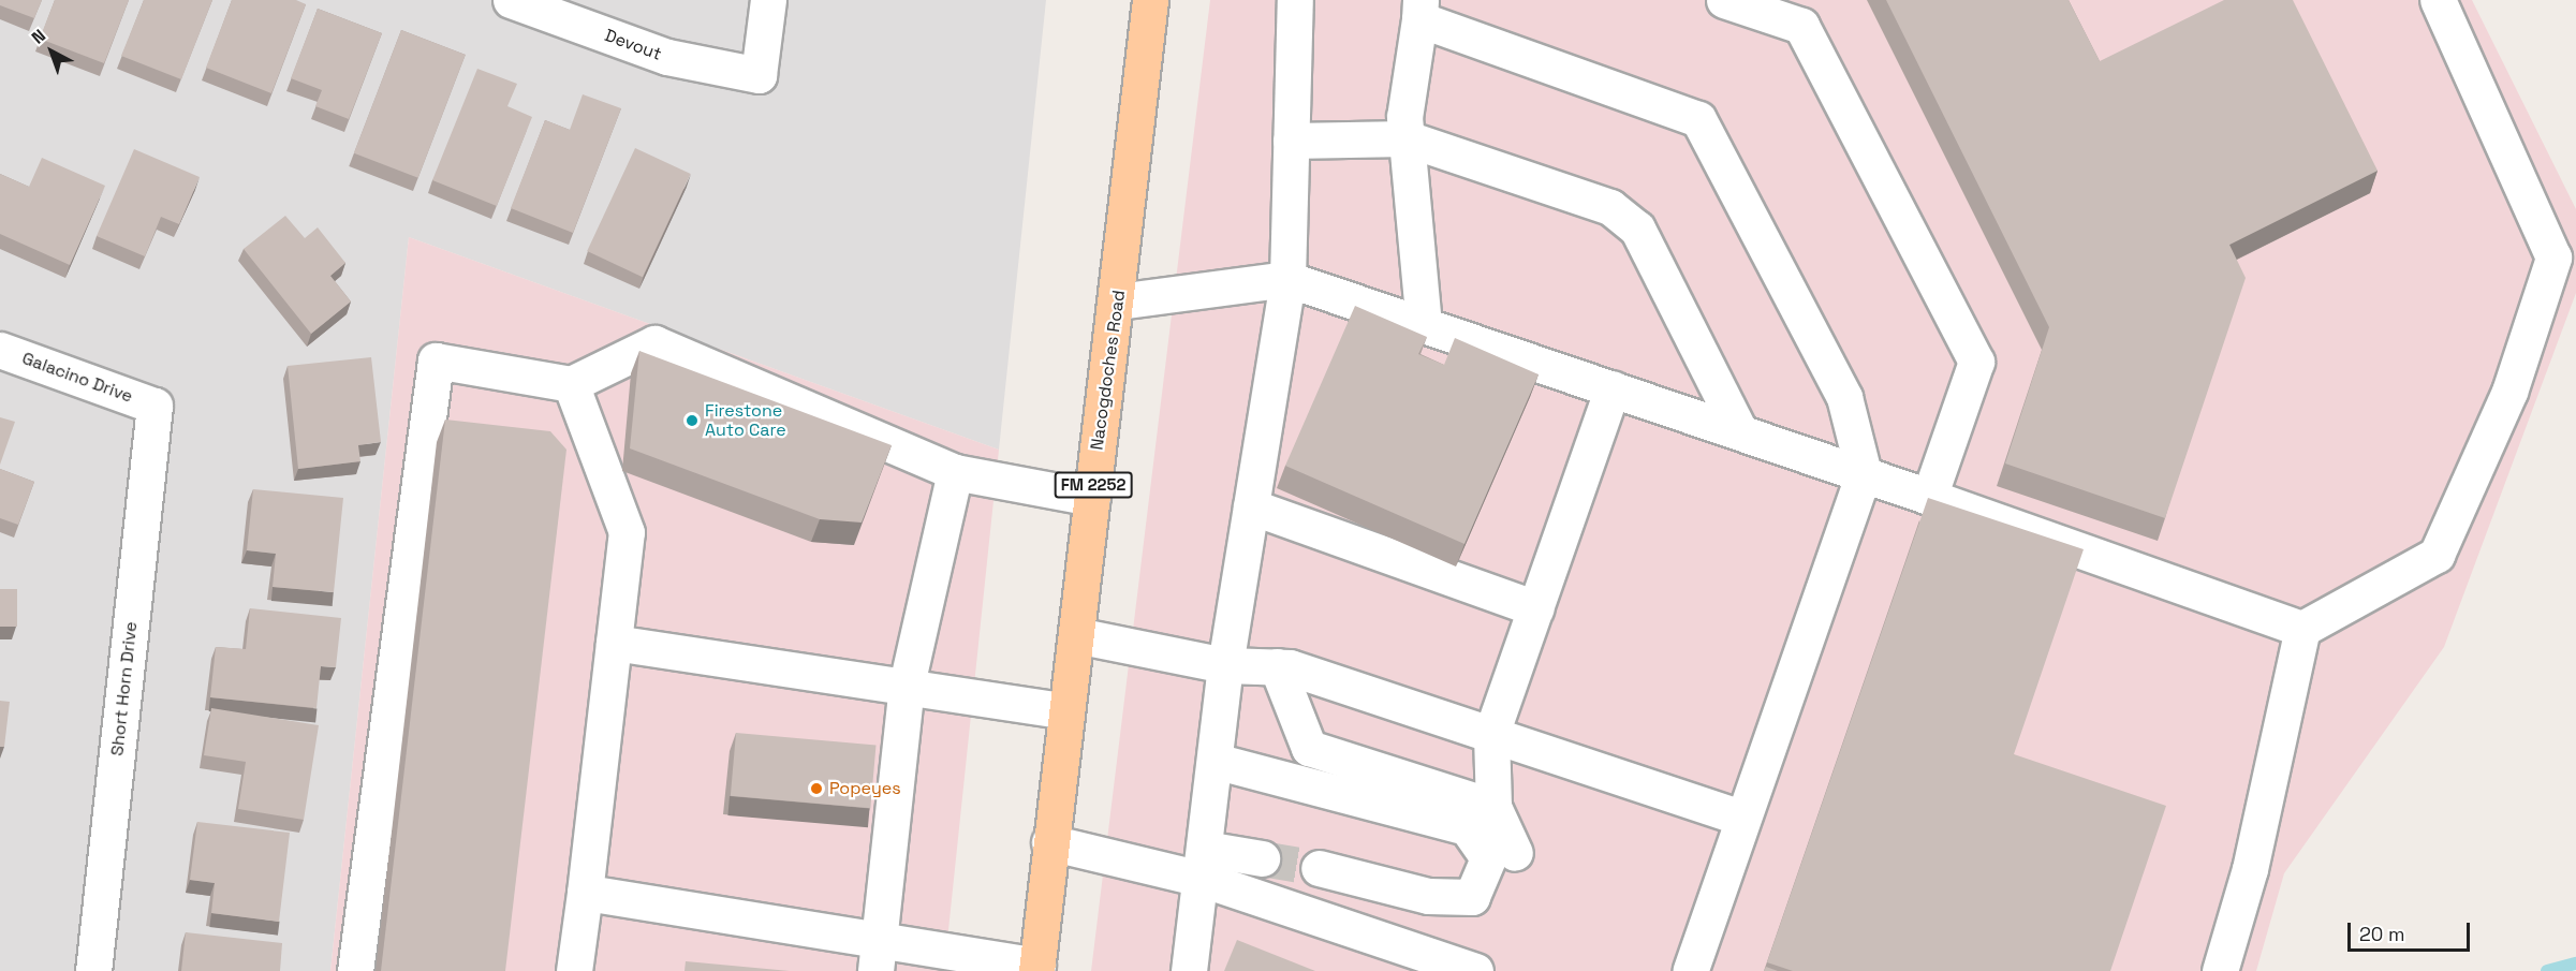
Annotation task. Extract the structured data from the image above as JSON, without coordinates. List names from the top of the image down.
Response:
{
  "streets": {
    "main road": ["Nacogdoches Road", "FM 2252"],
    "street": ["Devout", "Galacino Drive", "Short Horn Drive"]
  },
  "crossings": [
    ["Galacino Drive", "Short Horn Drive"]
  ],
  "places": ["Firestone Auto Care", "Popeyes"],
  "scale_bar": "20 m",
  "north": "top left"
}
